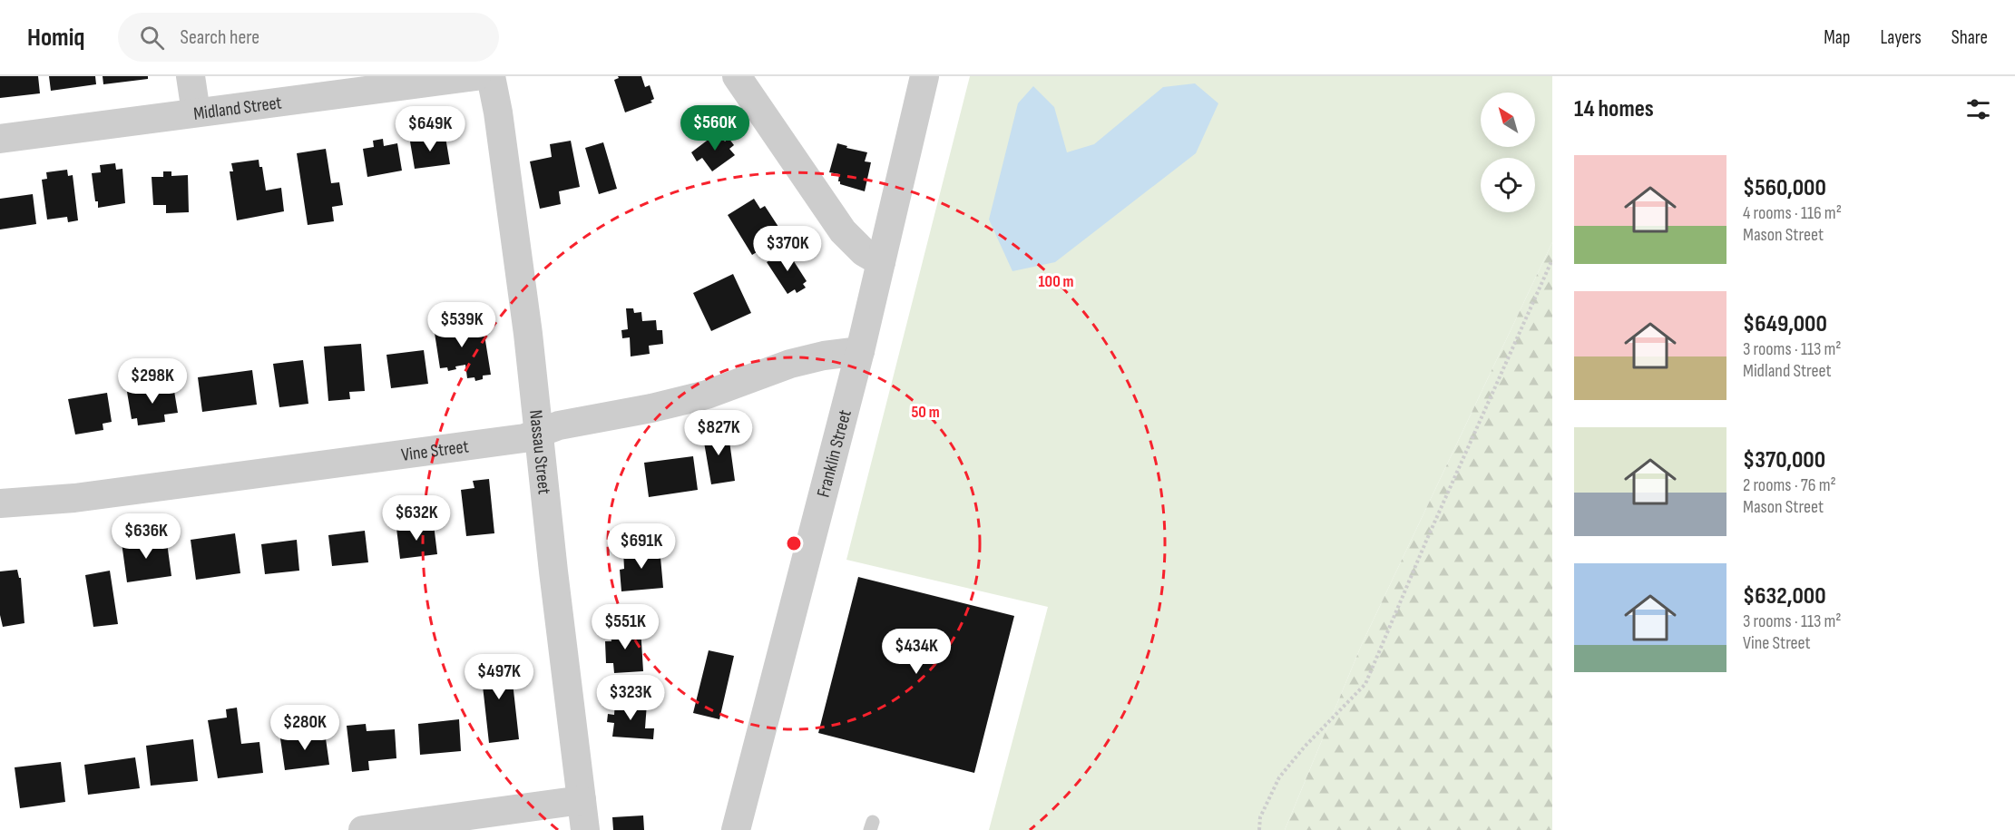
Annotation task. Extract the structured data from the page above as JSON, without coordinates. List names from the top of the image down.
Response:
{
  "streets": {
    "street": [
      "Midland Street",
      "Vine Street",
      "Nassau Street",
      "Franklin Street"
    ]
  },
  "crossings": [
    ["Vine Street", "Nassau Street"],
    ["Vine Street", "Franklin Street"]
  ],
  "north": "top left",
  "page": {
    "header": "Homiq",
    "search": "Search here",
    "nav": ["Map", "Layers", "Share"],
    "heading": "14 homes",
    "price": [
      "$560K",
      "$649K",
      "$370K",
      "$539K",
      "$298K",
      "$827K",
      "$632K",
      "$636K",
      "$691K",
      "$551K",
      "$434K",
      "$497K",
      "$323K",
      "$280K"
    ],
    "list": [
      {
        "name": "$560,000",
        "note": "4 rooms · 116 m² · Mason Street"
      },
      {
        "name": "$649,000",
        "note": "3 rooms · 113 m² · Midland Street"
      },
      {
        "name": "$370,000",
        "note": "2 rooms · 76 m² · Mason Street"
      },
      {
        "name": "$632,000",
        "note": "3 rooms · 113 m² · Vine Street"
      }
    ]
  },
  "rings": ["100 m", "50 m"]
}
